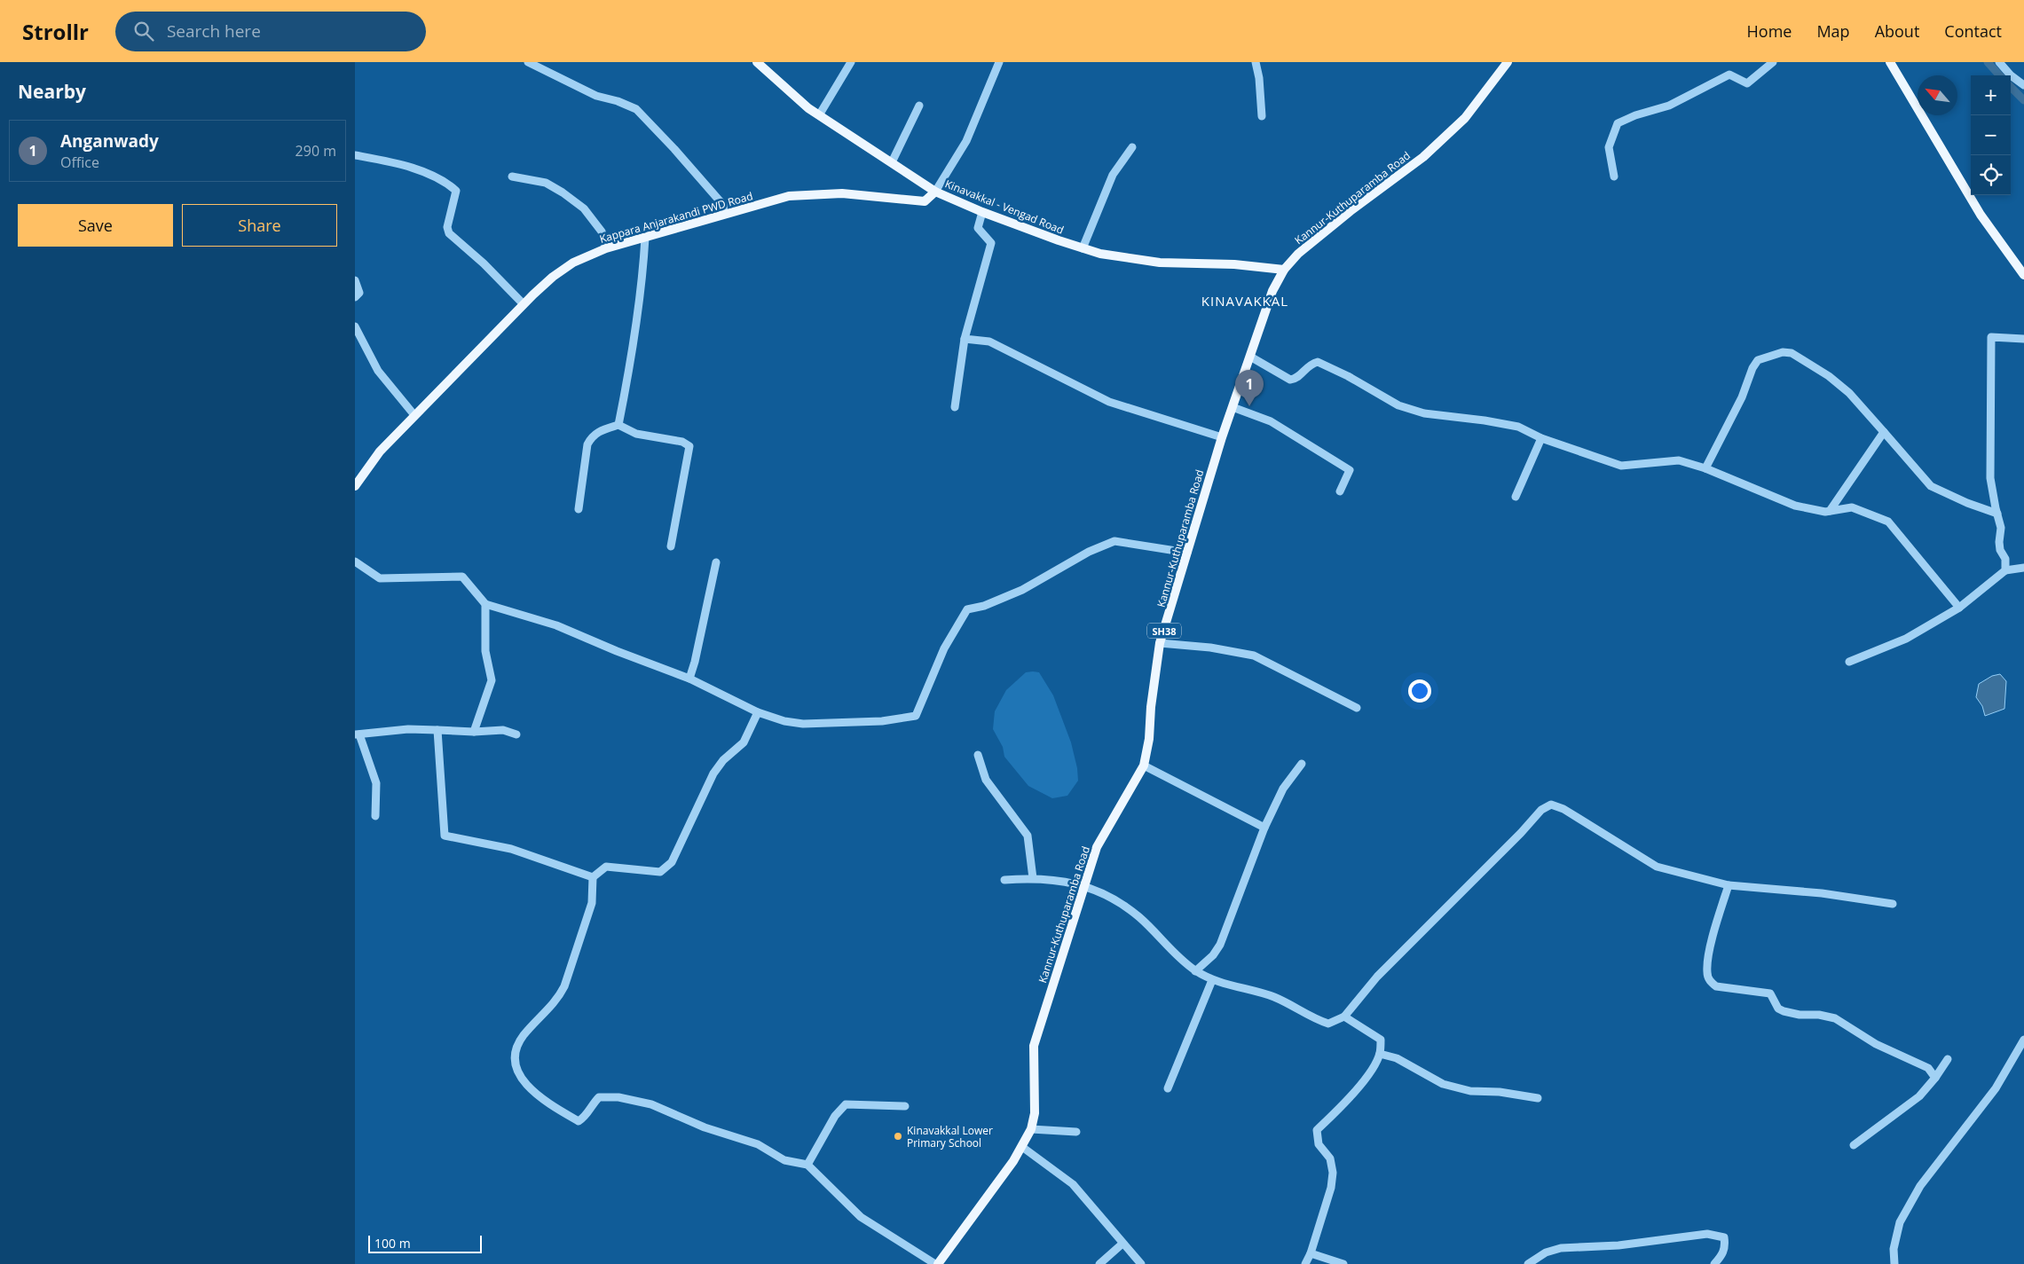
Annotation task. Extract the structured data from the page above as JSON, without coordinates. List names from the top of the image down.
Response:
{
  "streets": {
    "main road": [
      "Kannur-Kuthuparamba Road",
      "Kinavakkal - Vengad Road",
      "Kappara Anjarakandi PWD Road",
      "SH38"
    ]
  },
  "crossings": [
    ["Kannur-Kuthuparamba Road", "Kinavakkal - Vengad Road"],
    ["Kinavakkal - Vengad Road", "Kappara Anjarakandi PWD Road"]
  ],
  "districts": ["KINAVAKKAL"],
  "places": ["Kinavakkal Lower Primary School"],
  "scale_bar": "100 m",
  "north": "top left",
  "page": {
    "header": "Strollr",
    "search": "Search here",
    "nav": [
      "Home",
      "Map",
      "About",
      "Contact"
    ],
    "heading": "Nearby",
    "map_buttons": ["+", "−"],
    "list": [
      {
        "mark": "1",
        "name": "Anganwady",
        "note": "Office",
        "value": "290 m"
      }
    ],
    "buttons": ["Save", "Share"],
    "pins": "1",
    "scale": "100 m"
  }
}
